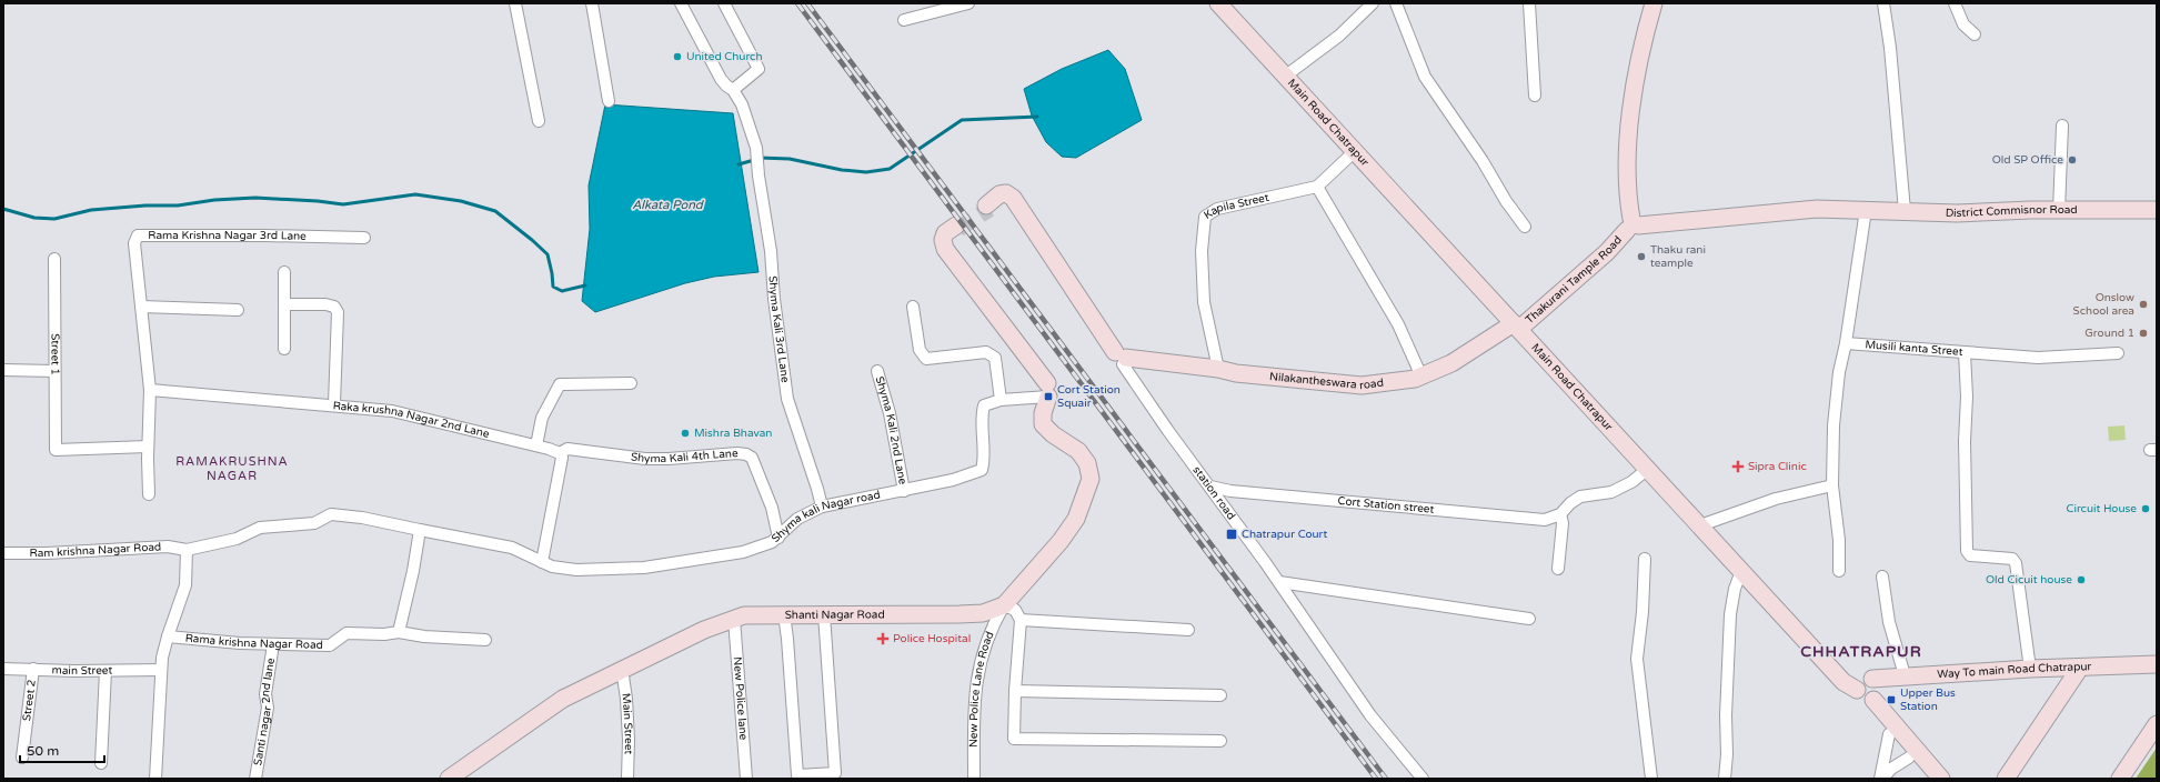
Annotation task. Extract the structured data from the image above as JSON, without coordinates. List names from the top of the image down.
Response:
{
  "streets": {
    "street": [
      "Main Road Chatrapur",
      "Kapila Street",
      "District Commisnor Road",
      "Rama Krishna Nagar 3rd Lane",
      "Thakurani Tample Road",
      "Shyma Kali 3rd Lane",
      "Musili kanta Street",
      "Street 1",
      "Nilakantheswara road",
      "Raka krushna Nagar 2nd Lane",
      "Shyma Kali 2nd Lane",
      "Shyma Kali 4th Lane",
      "station road",
      "Cort Station street",
      "Shyma kali Nagar road",
      "Ram krishna Nagar Road",
      "Shanti Nagar Road",
      "Rama krishna Nagar Road",
      "main Street",
      "Way To main Road Chatrapur",
      "New Police Lane Road",
      "New Police lane",
      "Street 2",
      "Santi nagar 2nd lane",
      "Main Street"
    ]
  },
  "crossings": [
    ["Main Road Chatrapur", "Thakurani Tample Road"],
    ["Main Road Chatrapur", "Nilakantheswara road"],
    ["Main Road Chatrapur", "Way To main Road Chatrapur"],
    ["Kapila Street", "Nilakantheswara road"],
    ["District Commisnor Road", "Thakurani Tample Road"],
    ["Rama Krishna Nagar 3rd Lane", "Street 1"],
    ["Rama Krishna Nagar 3rd Lane", "Raka krushna Nagar 2nd Lane"],
    ["Thakurani Tample Road", "Nilakantheswara road"],
    ["Shyma Kali 3rd Lane", "Shyma kali Nagar road"],
    ["Nilakantheswara road", "station road"],
    ["Raka krushna Nagar 2nd Lane", "Shyma Kali 4th Lane"],
    ["Shyma Kali 2nd Lane", "Shyma kali Nagar road"],
    ["Shyma Kali 4th Lane", "Shyma kali Nagar road"],
    ["station road", "Cort Station street"],
    ["Shyma kali Nagar road", "Shanti Nagar Road"],
    ["Shanti Nagar Road", "New Police Lane Road"],
    ["Shanti Nagar Road", "New Police lane"],
    ["Shanti Nagar Road", "Main Street"],
    ["Rama krishna Nagar Road", "Santi nagar 2nd lane"],
    ["main Street", "Street 2"]
  ],
  "districts": ["RAMAKRUSHNA NAGAR", "CHHATRAPUR"],
  "water": ["Alkata Pond"],
  "places": {
    "other": [
      "United Church",
      "Old SP Office",
      "Thaku rani teample",
      "Onslow School area",
      "Ground 1",
      "Mishra Bhavan",
      "Circuit House",
      "Old Cicuit house"
    ],
    "transit": ["Cort Station Squair", "Chatrapur Court", "Upper Bus Station"],
    "health": ["Sipra Clinic", "Police Hospital"]
  },
  "scale_bar": "50 m"
}
